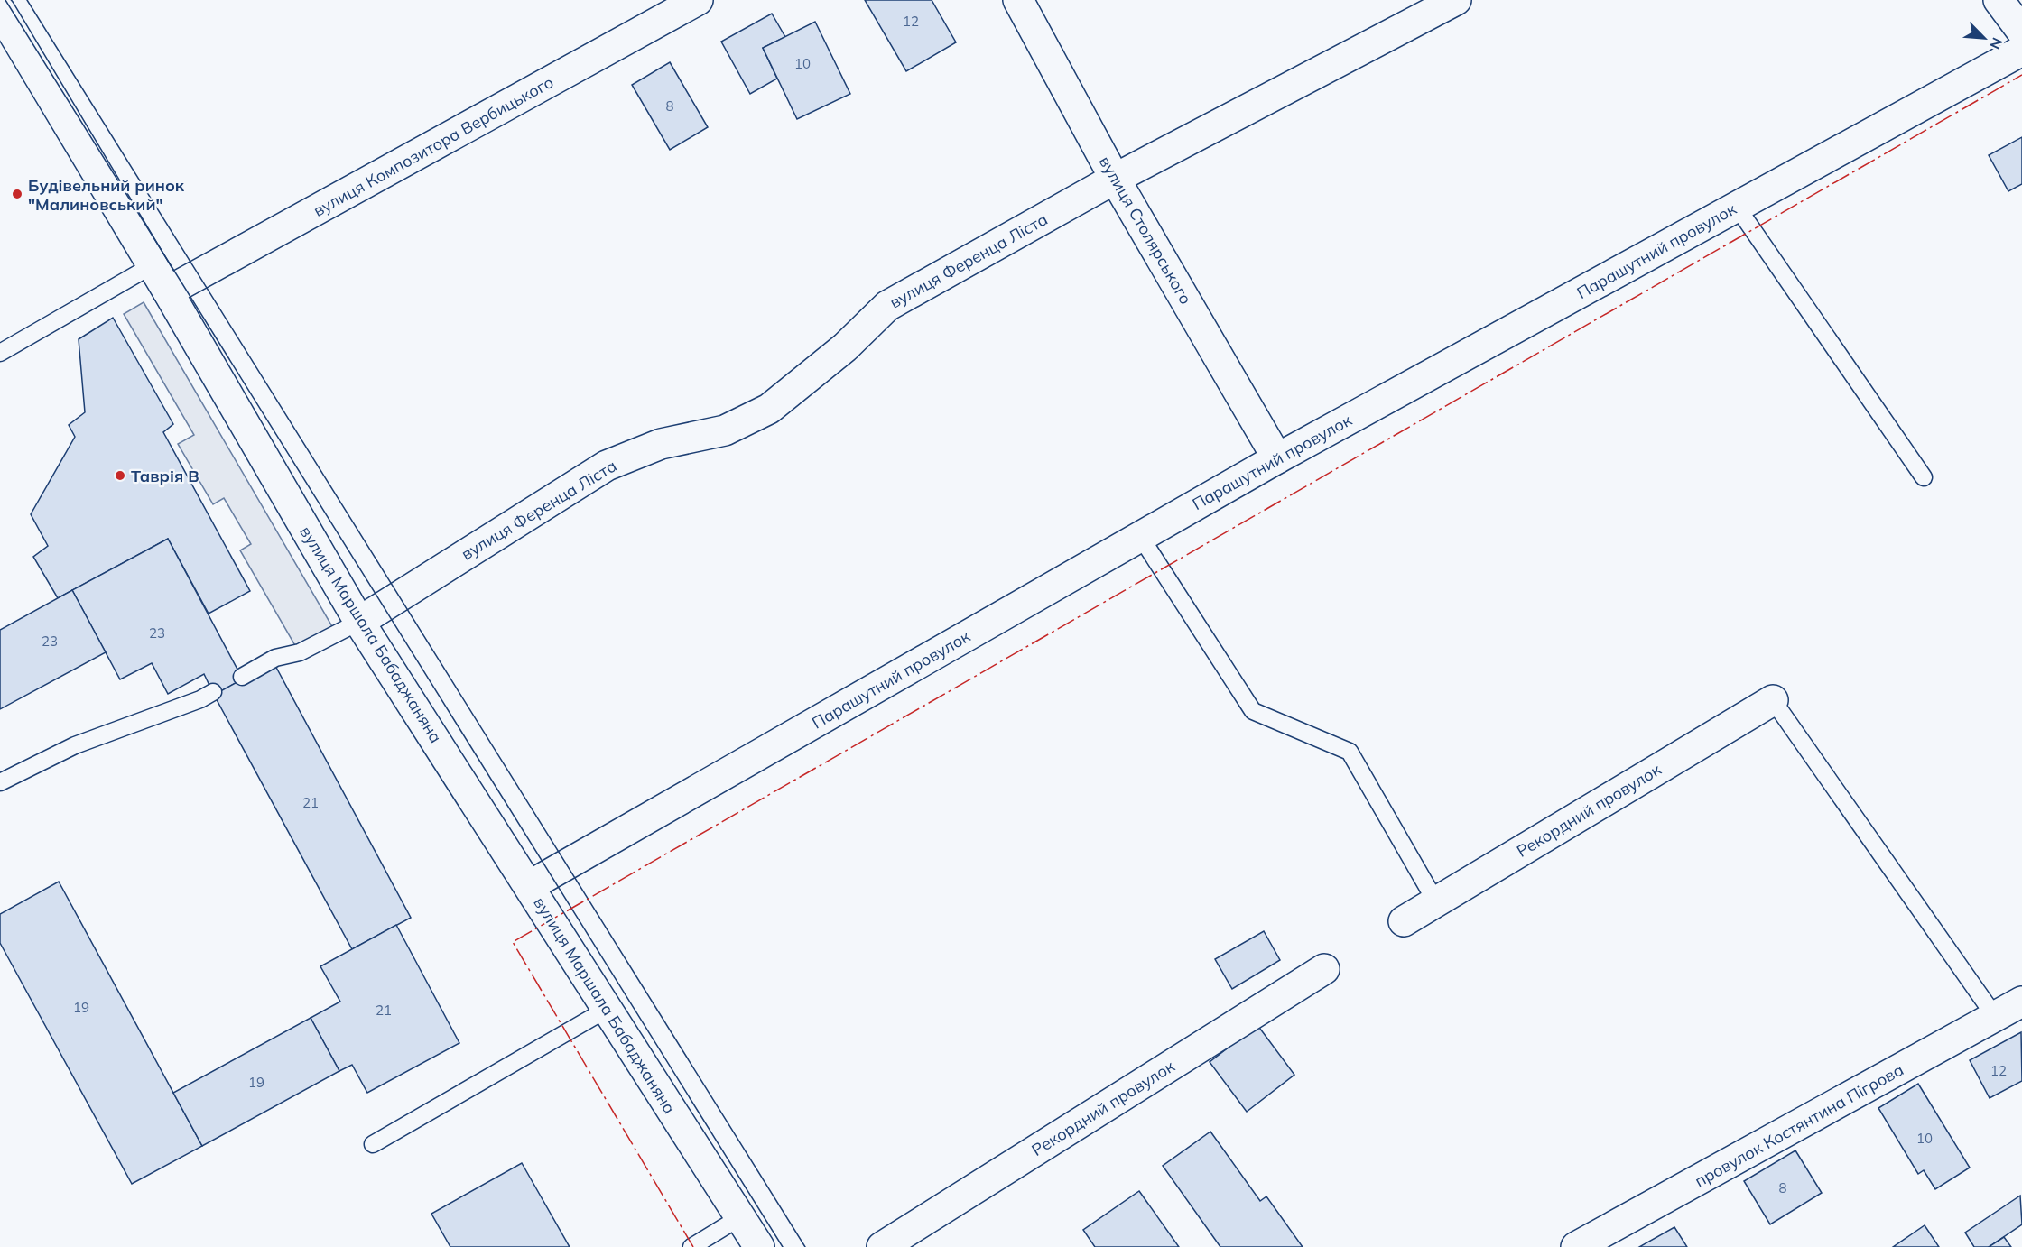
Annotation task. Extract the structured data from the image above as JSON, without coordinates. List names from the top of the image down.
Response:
{
  "streets": {
    "street": [
      "вулиця Композитора Вербицького",
      "вулиця Столярського",
      "Парашутний провулок",
      "вулиця Ференца Ліста",
      "вулиця Маршала Бабаджаняна",
      "Рекордний провулок",
      "провулок Костянтина Пігрова"
    ]
  },
  "crossings": [
    ["вулиця Композитора Вербицького", "вулиця Маршала Бабаджаняна"],
    ["вулиця Столярського", "Парашутний провулок"],
    ["вулиця Столярського", "вулиця Ференца Ліста"],
    ["Парашутний провулок", "вулиця Маршала Бабаджаняна"],
    ["вулиця Ференца Ліста", "вулиця Маршала Бабаджаняна"]
  ],
  "places": ["Будівельний ринок \"Малиновський\"", "Таврія В"],
  "house_numbers": [
    "12",
    "10",
    "8",
    "23",
    "23",
    "21",
    "19",
    "21",
    "12",
    "19",
    "10",
    "8"
  ],
  "north": "bottom right"
}
